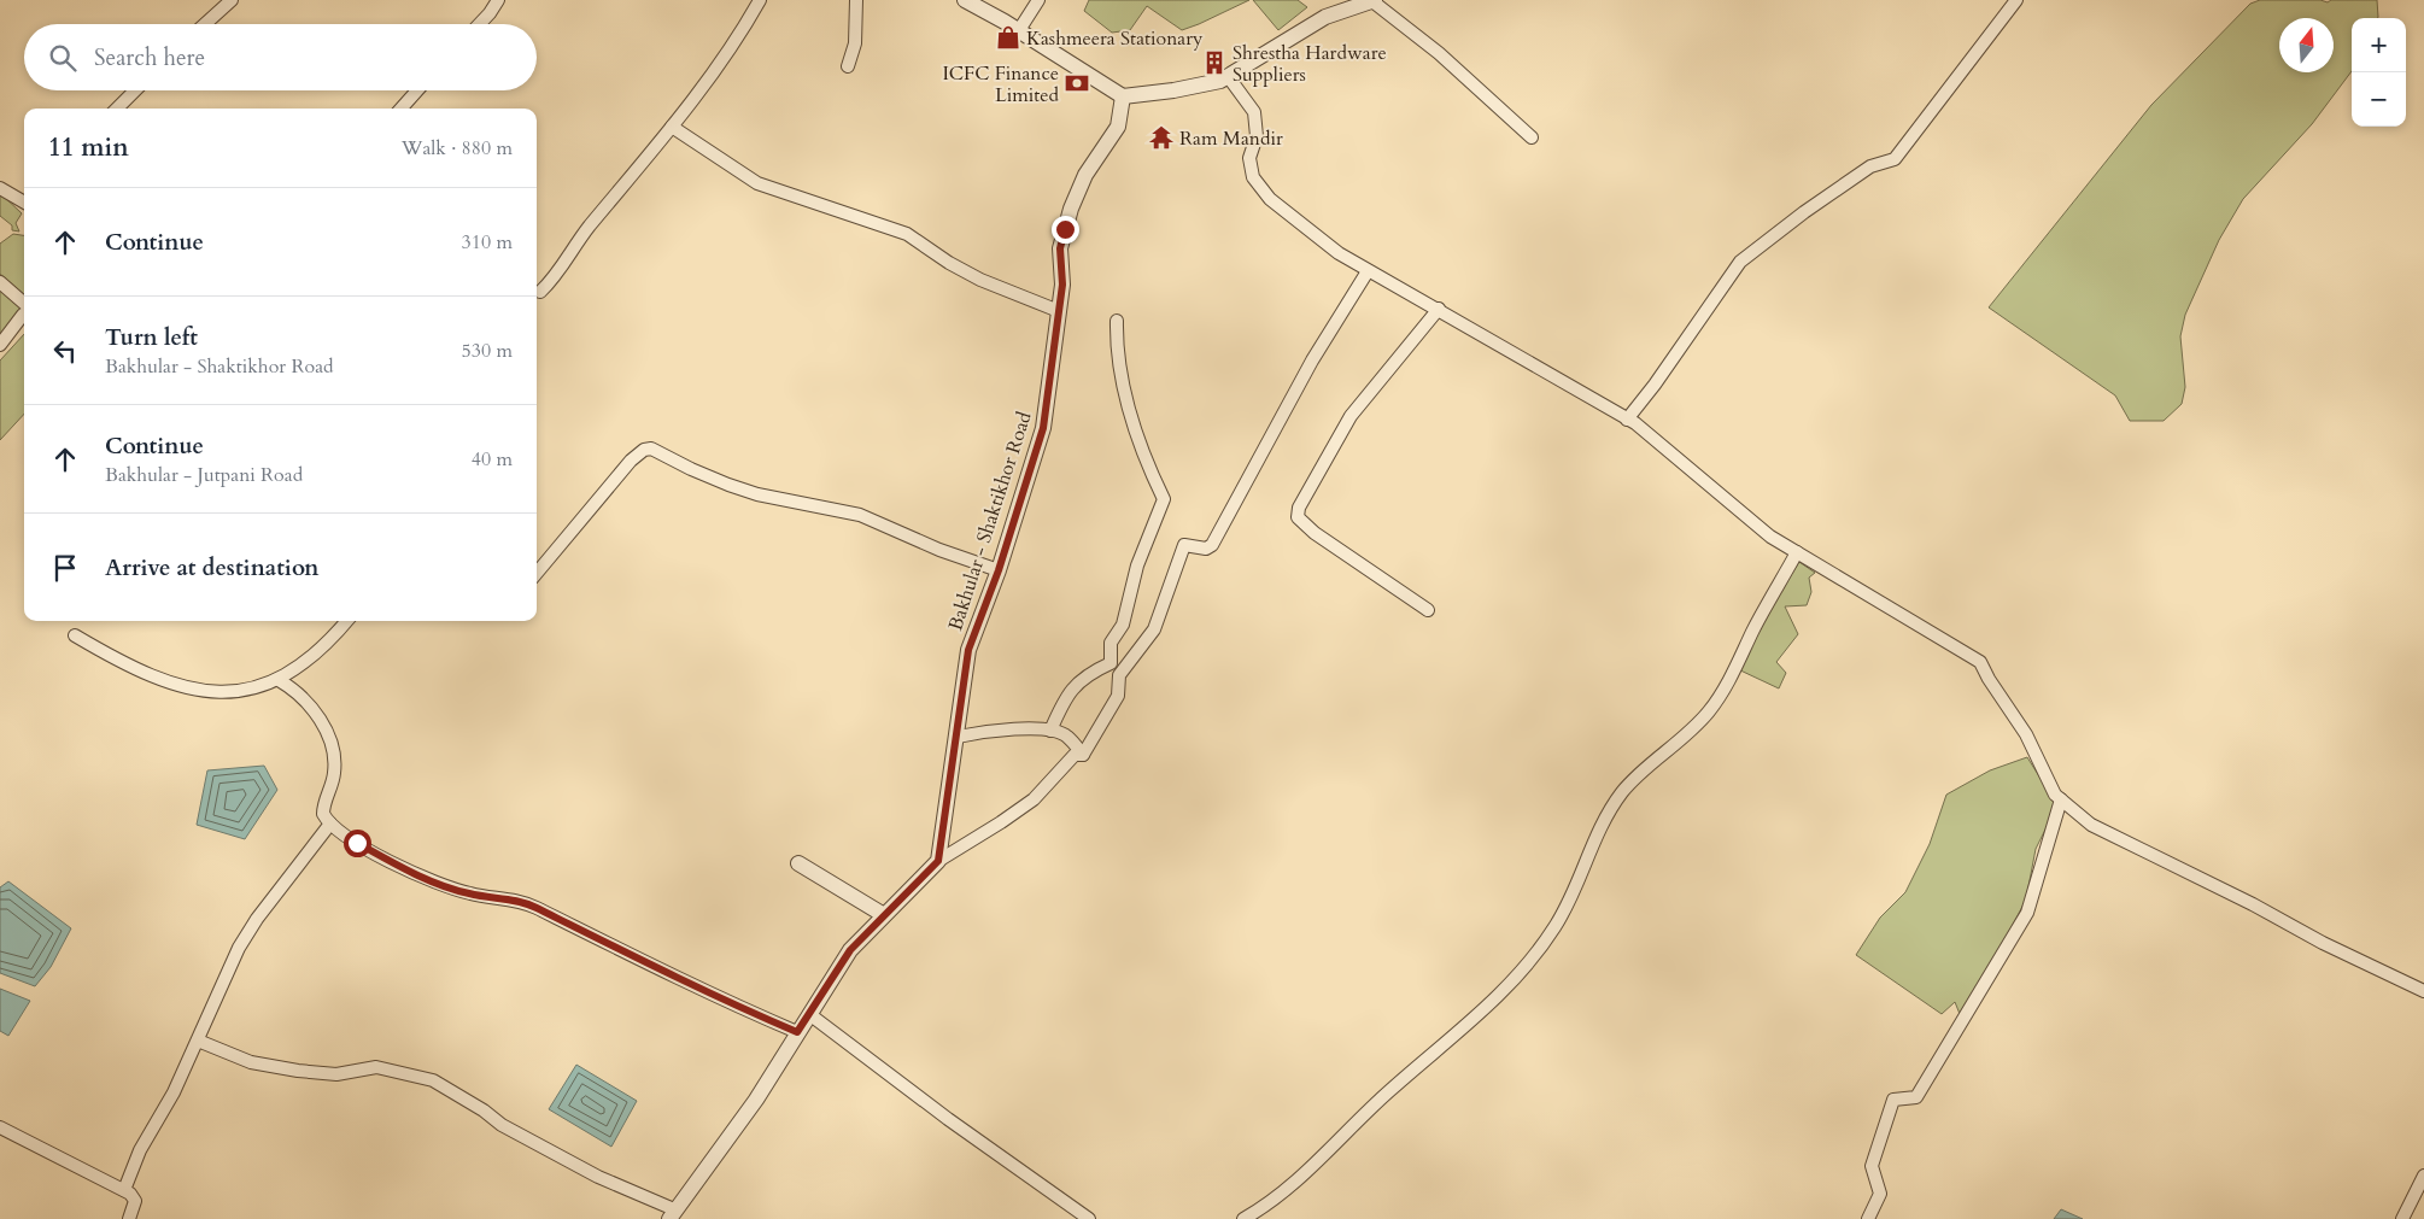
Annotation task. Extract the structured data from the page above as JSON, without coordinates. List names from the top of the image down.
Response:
{
  "streets": {
    "street": ["Bakhular - Shaktikhor Road"]
  },
  "places": {
    "shop": ["Kashmeera Stationary"],
    "building": ["Shrestha Hardware Suppliers"],
    "bank": ["ICFC Finance Limited"],
    "temple": ["Ram Mandir"]
  },
  "north": "top",
  "page": {
    "map_buttons": ["+", "−"],
    "search": "Search here",
    "heading": ["11 min", "Walk · 880 m"],
    "list": [
      ["Continue", "310 m"],
      ["Turn left", "Bakhular - Shaktikhor Road", "530 m"],
      ["Continue", "Bakhular - Jutpani Road", "40 m"],
      "Arrive at destination"
    ]
  }
}
